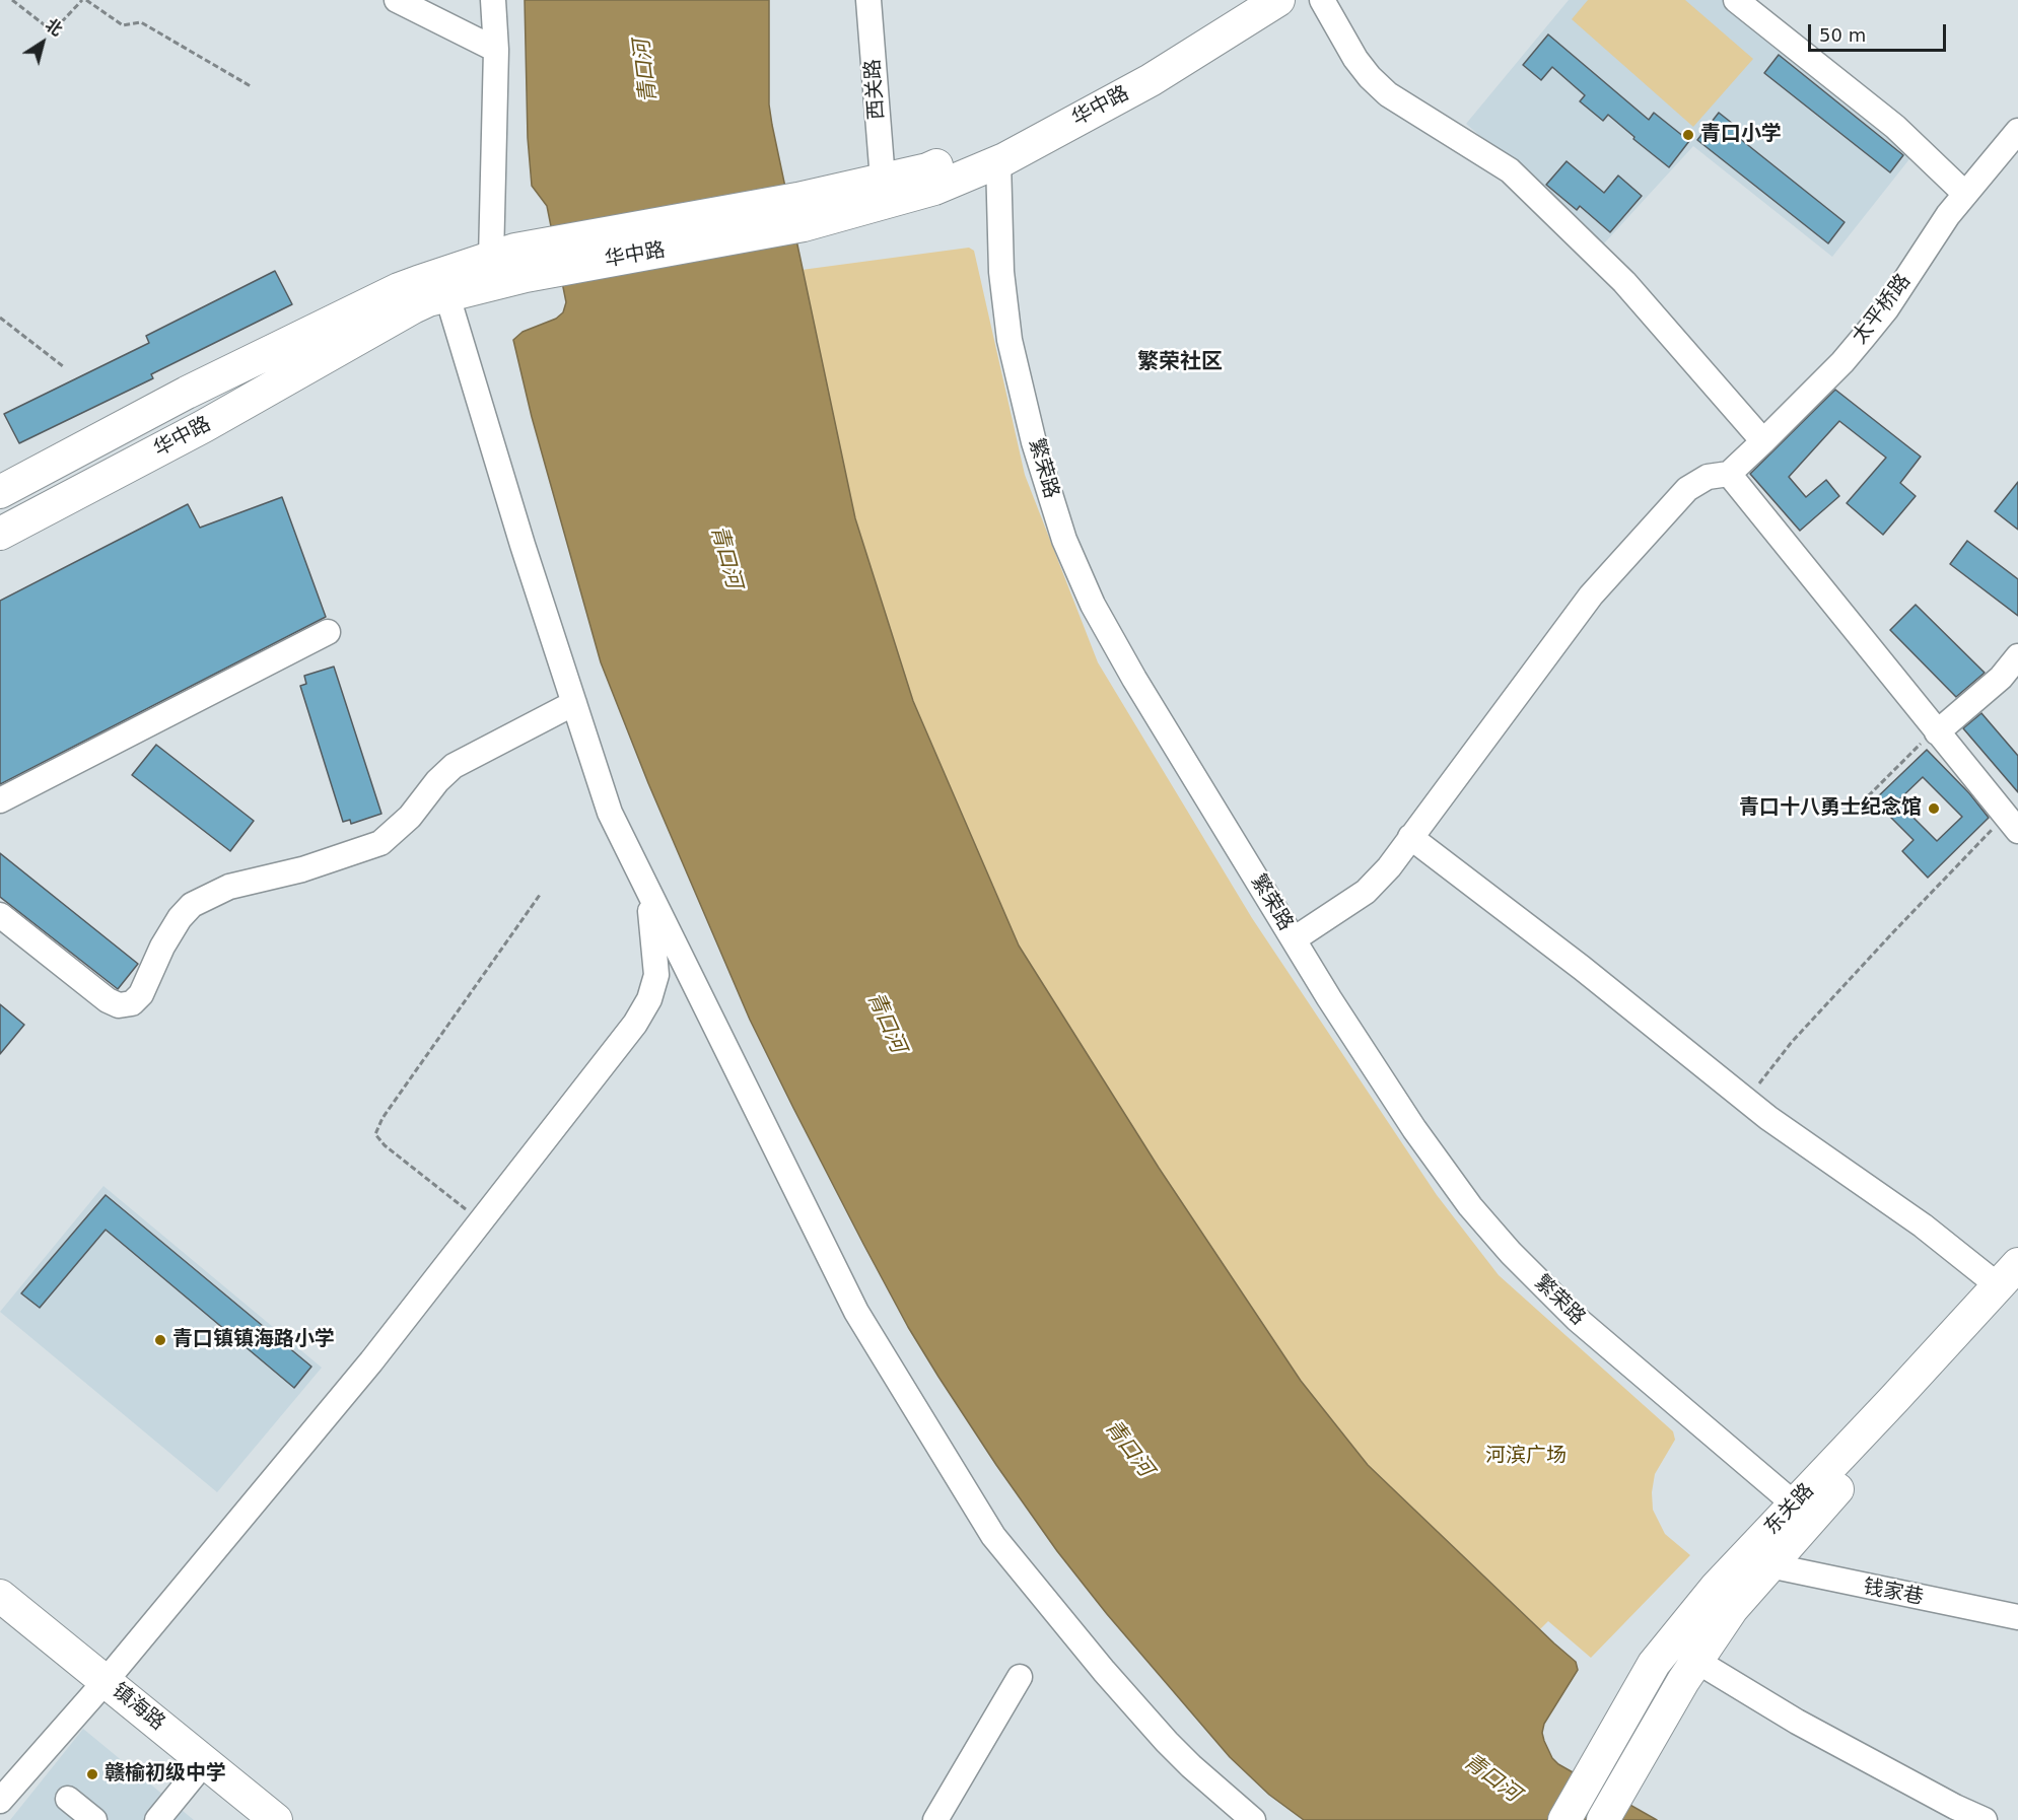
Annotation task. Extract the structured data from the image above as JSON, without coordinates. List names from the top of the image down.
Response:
{
  "streets": {
    "main road": ["华中路", "东关路", "镇海路"],
    "street": [
      "西关路",
      "太平桥路",
      "繁荣路",
      "钱家巷"
    ]
  },
  "crossings": [
    ["西关路", "华中路"],
    ["华中路", "繁荣路"],
    ["繁荣路", "东关路"],
    ["东关路", "钱家巷"]
  ],
  "districts": ["繁荣社区"],
  "water": ["青口河"],
  "parks": ["河滨广场"],
  "places": [
    "青口小学",
    "青口十八勇士纪念馆",
    "青口镇镇海路小学",
    "赣榆初级中学"
  ],
  "scale_bar": "50 m",
  "north": "top right"
}
